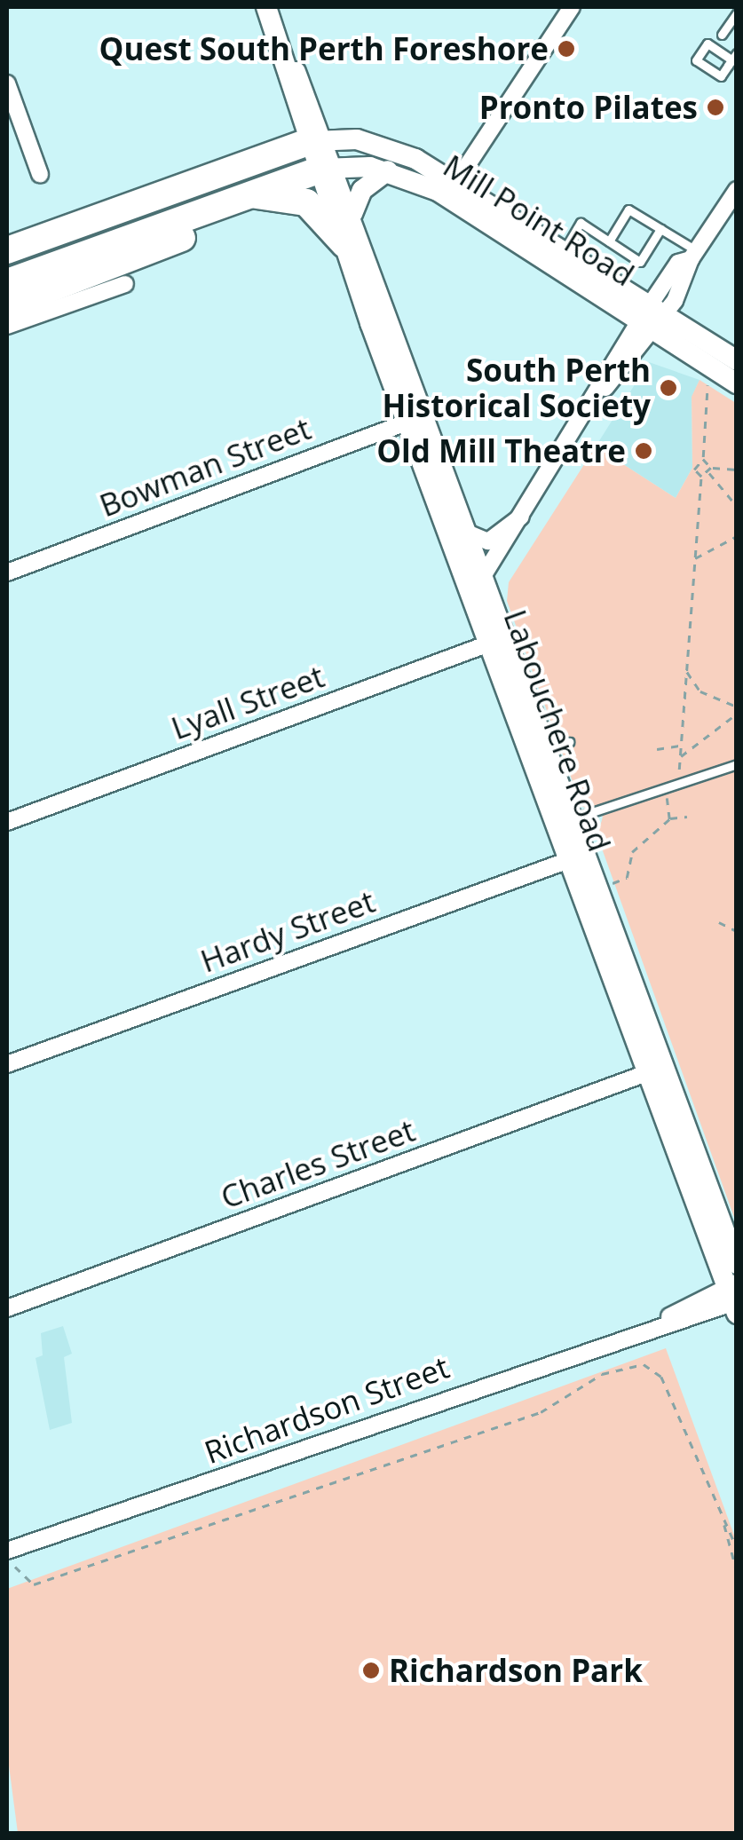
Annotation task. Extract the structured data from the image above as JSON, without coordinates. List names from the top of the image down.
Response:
{
  "streets": {
    "main road": ["Mill Point Road", "Labouchere Road"],
    "street": [
      "Bowman Street",
      "Lyall Street",
      "Hardy Street",
      "Charles Street",
      "Richardson Street"
    ]
  },
  "crossings": [
    ["Mill Point Road", "Labouchere Road"],
    ["Bowman Street", "Labouchere Road"],
    ["Lyall Street", "Labouchere Road"],
    ["Labouchere Road", "Hardy Street"],
    ["Labouchere Road", "Charles Street"],
    ["Labouchere Road", "Richardson Street"]
  ],
  "places": [
    "Quest South Perth Foreshore",
    "Pronto Pilates",
    "South Perth Historical Society",
    "Old Mill Theatre",
    "Richardson Park"
  ]
}
